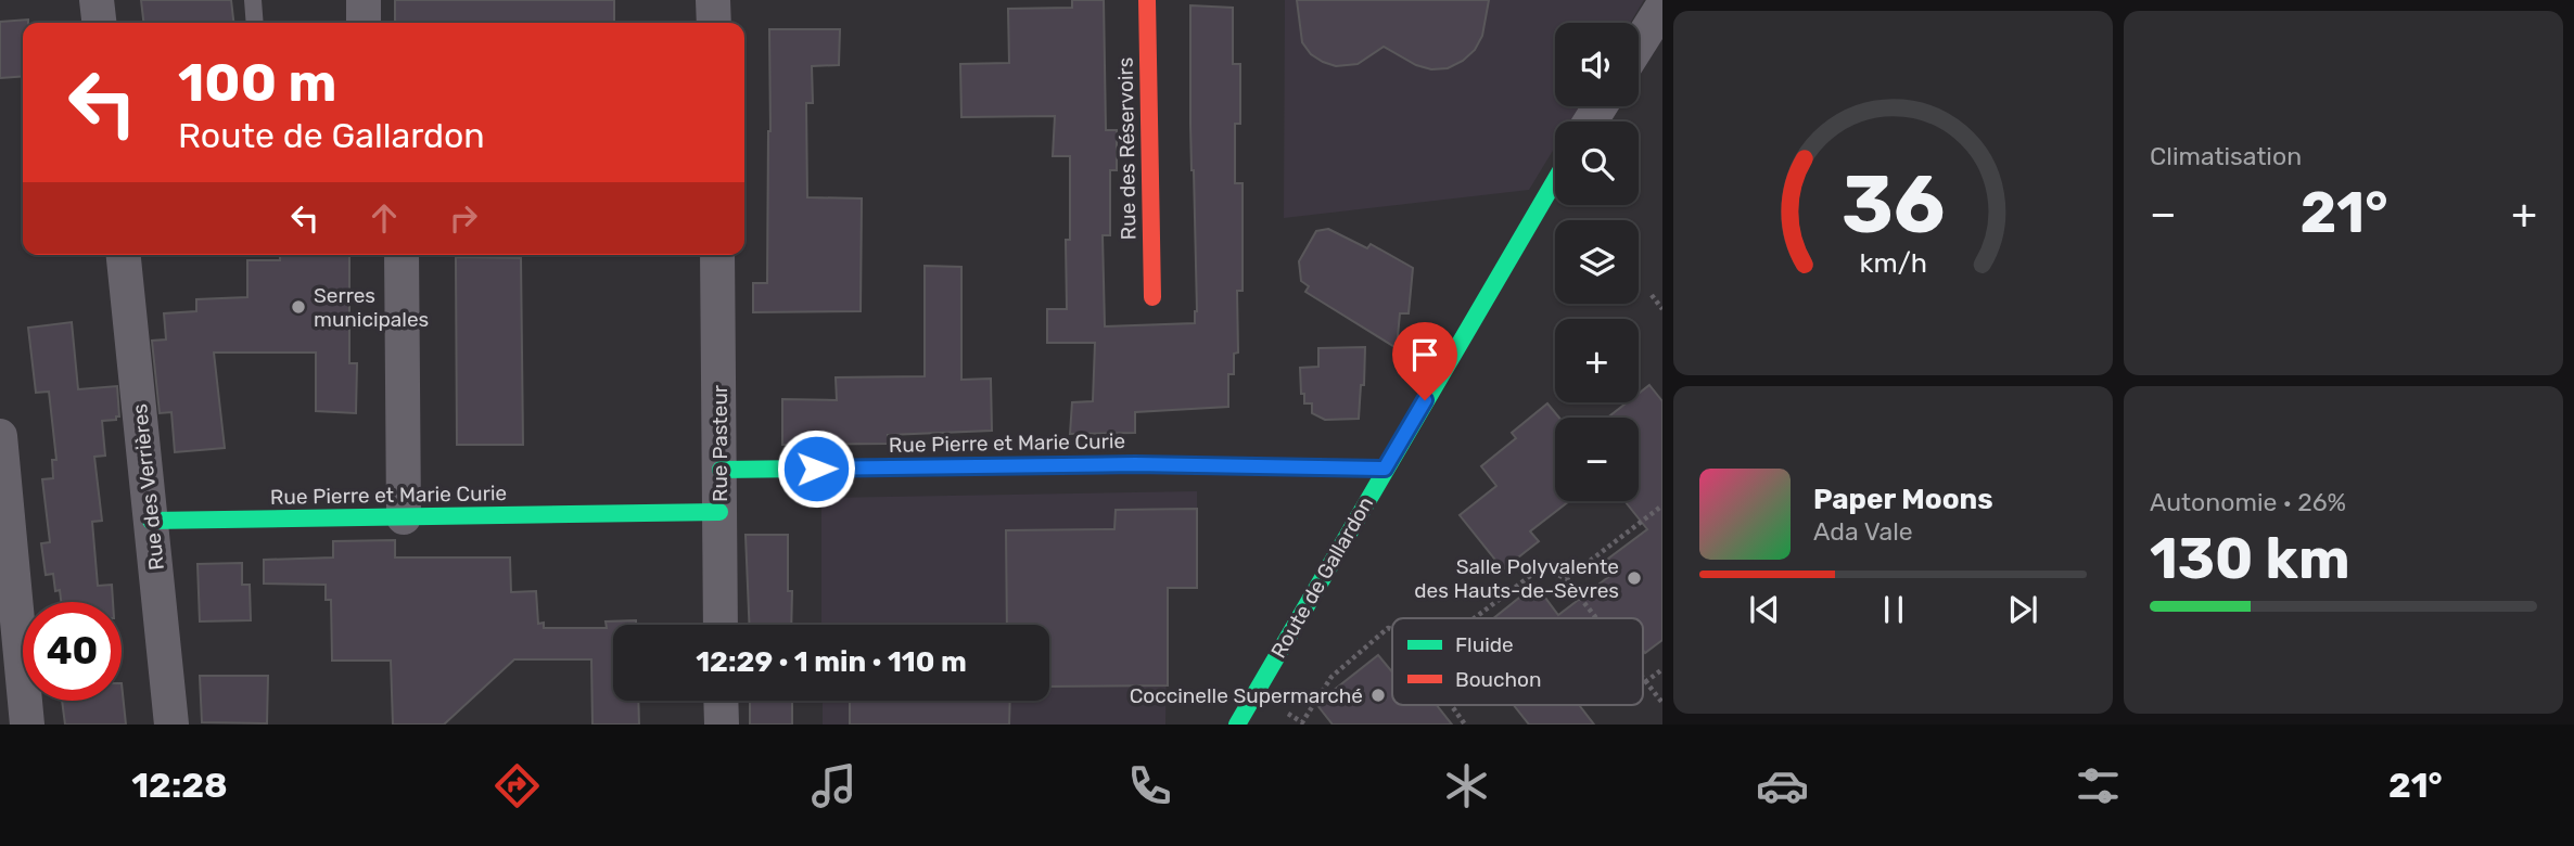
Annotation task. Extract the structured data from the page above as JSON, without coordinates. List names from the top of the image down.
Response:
{
  "streets": {
    "street": [
      "Rue des Réservoirs",
      "Rue Pierre et Marie Curie",
      "Rue Pasteur",
      "Rue des Verrières",
      "Route de Gallardon"
    ]
  },
  "crossings": [
    ["Rue Pierre et Marie Curie", "Rue Pasteur"],
    ["Rue Pierre et Marie Curie", "Rue des Verrières"],
    ["Rue Pierre et Marie Curie", "Route de Gallardon"]
  ],
  "places": ["Serres municipales", "Salle Polyvalente des Hauts-de-Sèvres", "Coccinelle Supermarché"],
  "legend": ["Fluide", "Bouchon"],
  "page": {
    "tile": [
      "Climatisation",
      ["Autonomie · 26%", "130 km"]
    ],
    "map_buttons": ["+", "−"],
    "turn": ["100 m", "Route de Gallardon"],
    "heat": ["−", "21°", "+"],
    "song": ["Paper Moons", "Ada Vale"],
    "limit": "40",
    "trip": "12:29 · 1 min · 110 m",
    "tabs": ["12:28", "21°"],
    "gauge": ["36", "km/h"]
  }
}
